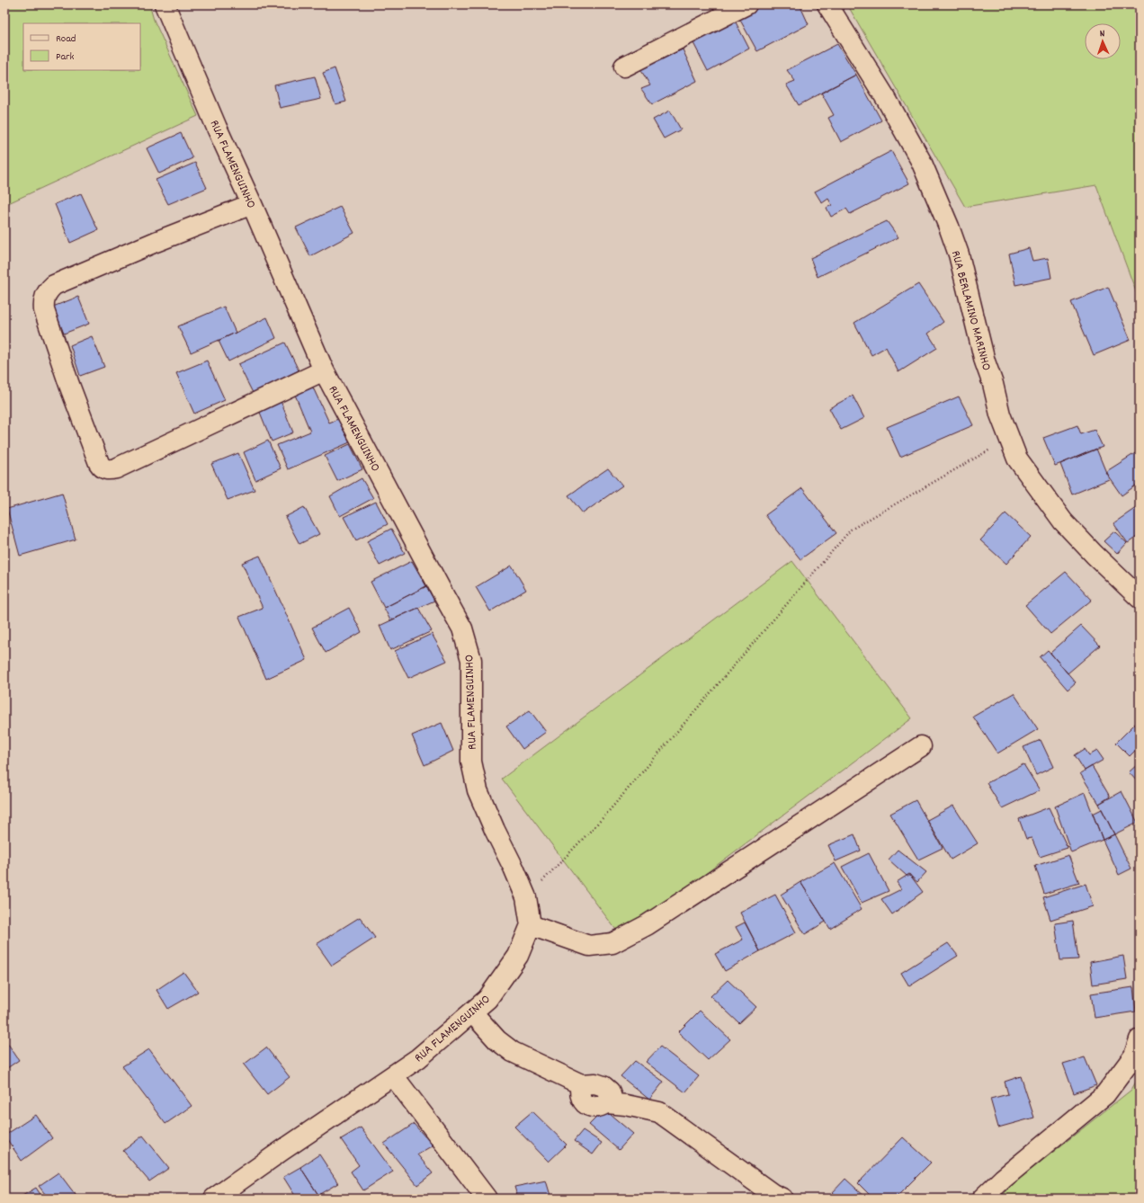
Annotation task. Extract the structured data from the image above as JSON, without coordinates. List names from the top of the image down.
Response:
{
  "streets": {
    "street": ["RUA FLAMENGUINHO", "RUA BERLAMINO MARINHO"]
  },
  "legend": ["Road", "Park"],
  "north": "top"
}
